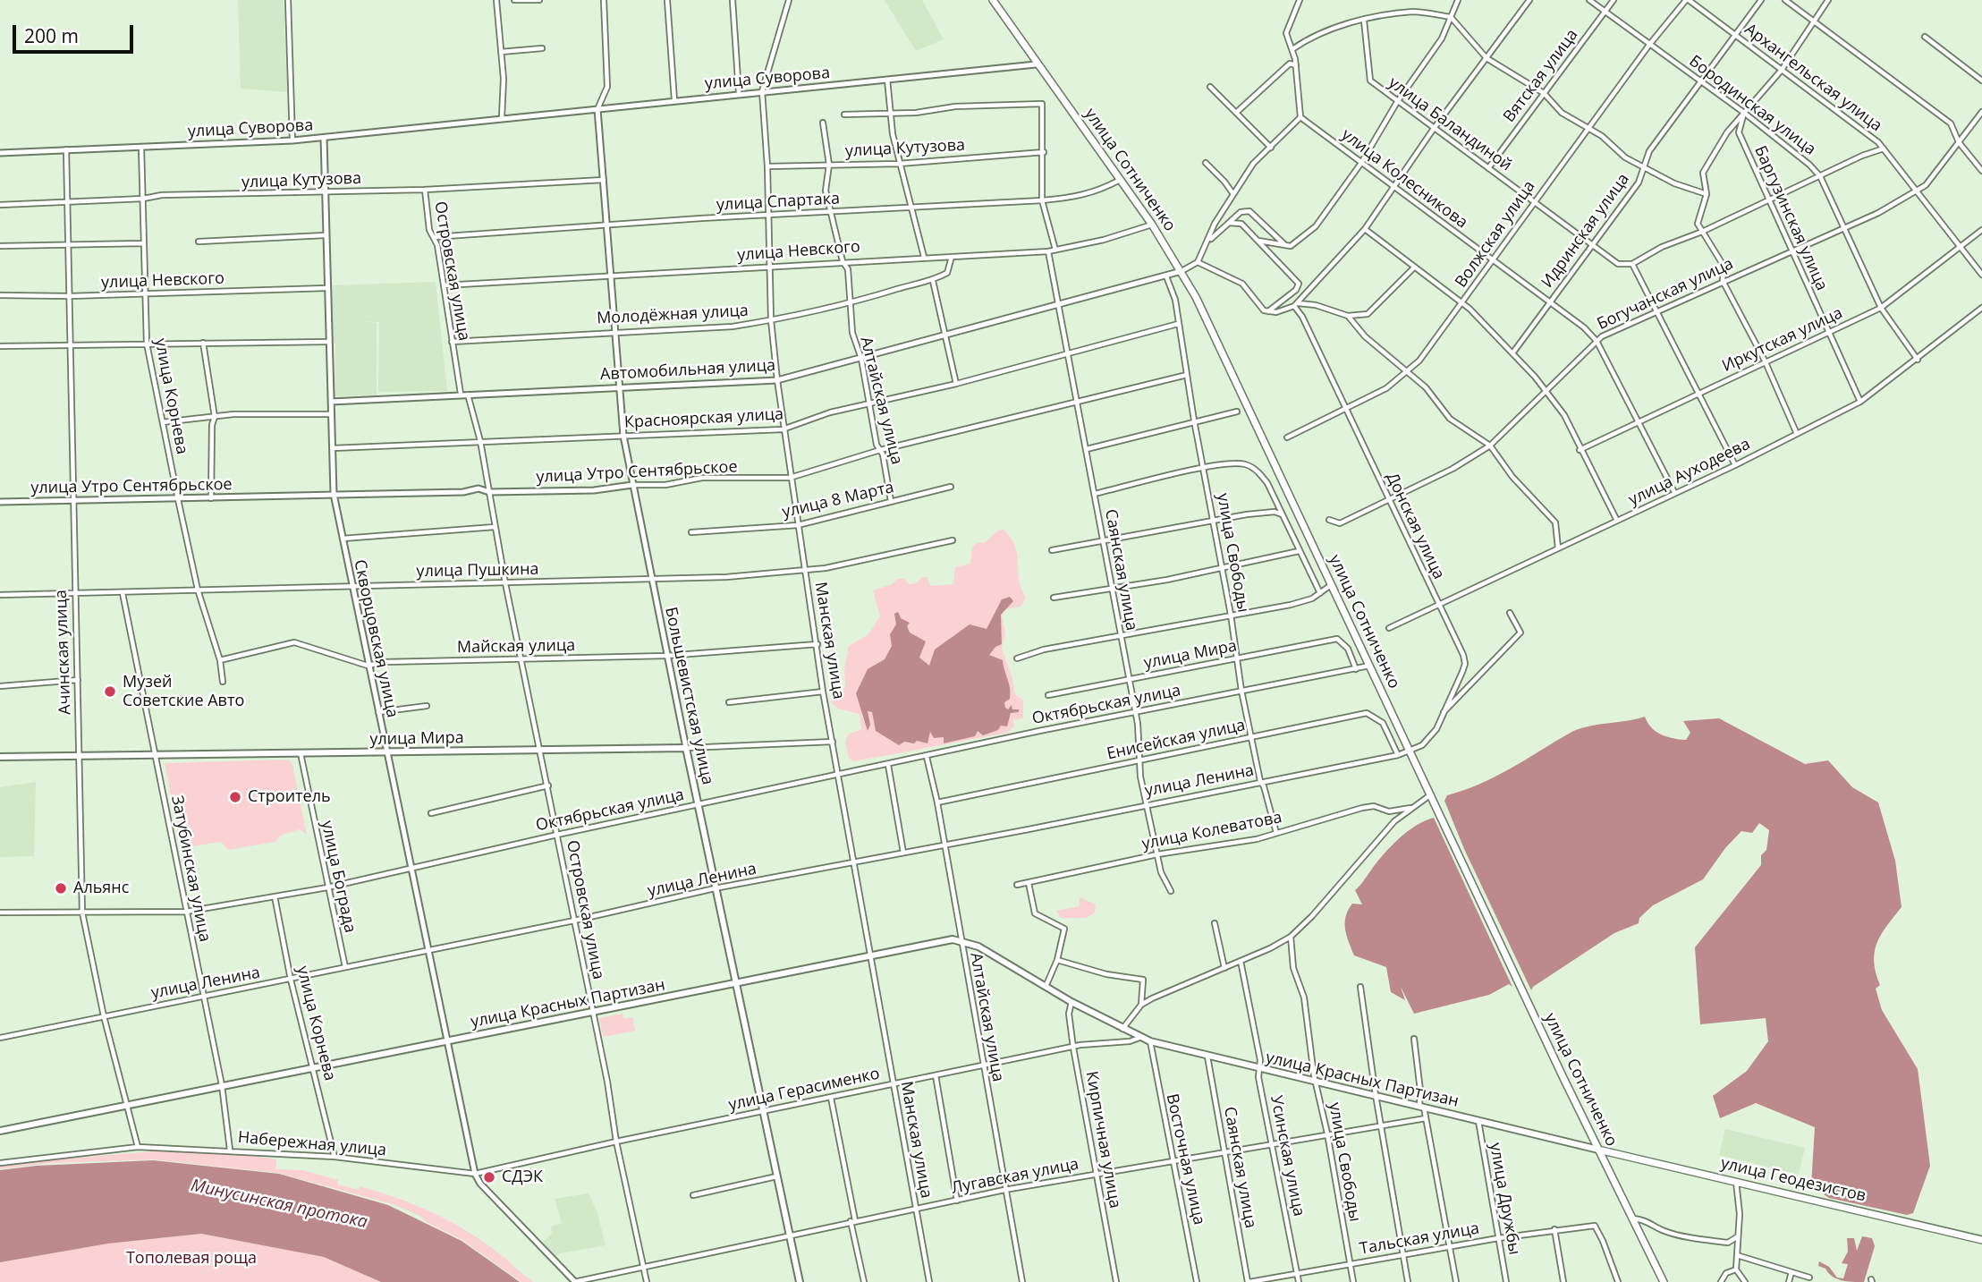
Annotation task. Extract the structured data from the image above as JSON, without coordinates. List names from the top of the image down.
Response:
{
  "streets": {
    "main road": [
      "улица Сотниченко",
      "улица Мира",
      "Большевистская улица",
      "улица Красных Партизан",
      "улица Геодезистов"
    ],
    "street": [
      "Вятская улица",
      "Архангельская улица",
      "улица Суворова",
      "Бородинская улица",
      "улица Баландиной",
      "улица Кутузова",
      "улица Колесникова",
      "улица Спартака",
      "Баргузинская улица",
      "Идринская улица",
      "Волжская улица",
      "улица Невского",
      "Островская улица",
      "Богучанская улица",
      "Молодёжная улица",
      "Иркутская улица",
      "Автомобильная улица",
      "улица Корнева",
      "Алтайская улица",
      "Красноярская улица",
      "улица Утро Сентябрьское",
      "улица Ауходеева",
      "улица 8 Марта",
      "Донская улица",
      "улица Свободы",
      "Саянская улица",
      "улица Пушкина",
      "Скворцовская улица",
      "Манская улица",
      "Майская улица",
      "Ачинская улица",
      "Октябрьская улица",
      "Енисейская улица",
      "улица Ленина",
      "улица Колеватова",
      "Затубинская улица",
      "улица Бограда",
      "улица Герасименко",
      "Кирпичная улица",
      "Набережная улица",
      "Усинская улица",
      "Восточная улица",
      "Лугавская улица",
      "улица Дружбы",
      "Тальская улица"
    ]
  },
  "crossings": [
    ["Вятская улица", "Бородинская улица"],
    ["Вятская улица", "улица Баландиной"],
    ["Архангельская улица", "Идринская улица"],
    ["Архангельская улица", "Волжская улица"],
    ["Архангельская улица", "Богучанская улица"],
    ["Архангельская улица", "Иркутская улица"],
    ["улица Суворова", "улица Сотниченко"],
    ["улица Суворова", "улица Корнева"],
    ["улица Суворова", "Скворцовская улица"],
    ["улица Суворова", "Манская улица"],
    ["улица Суворова", "Ачинская улица"],
    ["улица Суворова", "Большевистская улица"],
    ["Бородинская улица", "Баргузинская улица"],
    ["Бородинская улица", "Идринская улица"],
    ["Бородинская улица", "Волжская улица"],
    ["Бородинская улица", "Богучанская улица"],
    ["Бородинская улица", "Иркутская улица"],
    ["Бородинская улица", "улица Ауходеева"],
    ["улица Баландиной", "Идринская улица"],
    ["улица Баландиной", "Волжская улица"],
    ["улица Кутузова", "Островская улица"],
    ["улица Кутузова", "улица Корнева"],
    ["улица Кутузова", "Алтайская улица"],
    ["улица Кутузова", "Скворцовская улица"],
    ["улица Кутузова", "Манская улица"],
    ["улица Кутузова", "Ачинская улица"],
    ["улица Кутузова", "Большевистская улица"],
    ["улица Сотниченко", "улица Спартака"],
    ["улица Сотниченко", "улица Невского"],
    ["улица Сотниченко", "Автомобильная улица"],
    ["улица Сотниченко", "Донская улица"],
    ["улица Сотниченко", "Октябрьская улица"],
    ["улица Сотниченко", "улица Ленина"],
    ["улица Сотниченко", "улица Красных Партизан"],
    ["улица Сотниченко", "улица Геодезистов"],
    ["улица Колесникова", "Идринская улица"],
    ["улица Колесникова", "Волжская улица"],
    ["улица Колесникова", "Богучанская улица"],
    ["улица Колесникова", "Иркутская улица"],
    ["улица Колесникова", "улица Ауходеева"],
    ["улица Спартака", "Островская улица"],
    ["улица Спартака", "Алтайская улица"],
    ["улица Спартака", "Манская улица"],
    ["улица Спартака", "Большевистская улица"],
    ["Баргузинская улица", "Богучанская улица"],
    ["Баргузинская улица", "Иркутская улица"],
    ["Баргузинская улица", "улица Ауходеева"],
    ["Волжская улица", "Донская улица"],
    ["улица Невского", "Островская улица"],
    ["улица Невского", "улица Корнева"],
    ["улица Невского", "Алтайская улица"],
    ["улица Невского", "Саянская улица"],
    ["улица Невского", "Скворцовская улица"],
    ["улица Невского", "Манская улица"],
    ["улица Невского", "Ачинская улица"],
    ["улица Невского", "Большевистская улица"],
    ["Островская улица", "Молодёжная улица"],
    ["Островская улица", "Автомобильная улица"],
    ["Островская улица", "Красноярская улица"],
    ["Островская улица", "улица Утро Сентябрьское"],
    ["Островская улица", "улица Пушкина"],
    ["Островская улица", "Майская улица"],
    ["Островская улица", "улица Мира"],
    ["Островская улица", "Октябрьская улица"],
    ["Островская улица", "улица Ленина"],
    ["Островская улица", "улица Красных Партизан"],
    ["Островская улица", "улица Герасименко"],
    ["Островская улица", "Лугавская улица"],
    ["Богучанская улица", "Донская улица"],
    ["Молодёжная улица", "Алтайская улица"],
    ["Молодёжная улица", "Манская улица"],
    ["Молодёжная улица", "Большевистская улица"],
    ["Автомобильная улица", "Алтайская улица"],
    ["Автомобильная улица", "улица Свободы"],
    ["Автомобильная улица", "Саянская улица"],
    ["Автомобильная улица", "Скворцовская улица"],
    ["Автомобильная улица", "Манская улица"],
    ["Автомобильная улица", "Большевистская улица"],
    ["улица Корнева", "улица Утро Сентябрьское"],
    ["улица Корнева", "улица Пушкина"],
    ["улица Корнева", "Майская улица"],
    ["улица Корнева", "Октябрьская улица"],
    ["улица Корнева", "улица Ленина"],
    ["улица Корнева", "улица Красных Партизан"],
    ["улица Корнева", "Набережная улица"],
    ["Алтайская улица", "Красноярская улица"],
    ["Алтайская улица", "улица Утро Сентябрьское"],
    ["Алтайская улица", "улица 8 Марта"],
    ["Алтайская улица", "Октябрьская улица"],
    ["Алтайская улица", "Енисейская улица"],
    ["Алтайская улица", "улица Ленина"],
    ["Алтайская улица", "улица Красных Партизан"],
    ["Алтайская улица", "улица Герасименко"],
    ["Алтайская улица", "Лугавская улица"],
    ["Красноярская улица", "улица Свободы"],
    ["Красноярская улица", "Саянская улица"],
    ["Красноярская улица", "Скворцовская улица"],
    ["Красноярская улица", "Манская улица"],
    ["Красноярская улица", "Большевистская улица"],
    ["улица Утро Сентябрьское", "улица Свободы"],
    ["улица Утро Сентябрьское", "Саянская улица"],
    ["улица Утро Сентябрьское", "Скворцовская улица"],
    ["улица Утро Сентябрьское", "Манская улица"],
    ["улица Утро Сентябрьское", "Ачинская улица"],
    ["улица Утро Сентябрьское", "Большевистская улица"],
    ["улица Ауходеева", "Донская улица"],
    ["улица 8 Марта", "Манская улица"],
    ["Донская улица", "улица Ленина"],
    ["улица Свободы", "улица Мира"],
    ["улица Свободы", "Октябрьская улица"],
    ["улица Свободы", "Енисейская улица"],
    ["улица Свободы", "улица Ленина"],
    ["улица Свободы", "улица Колеватова"],
    ["улица Свободы", "улица Красных Партизан"],
    ["улица Свободы", "Лугавская улица"],
    ["улица Свободы", "Тальская улица"],
    ["Саянская улица", "улица Мира"],
    ["Саянская улица", "Октябрьская улица"],
    ["Саянская улица", "Енисейская улица"],
    ["Саянская улица", "улица Ленина"],
    ["Саянская улица", "улица Колеватова"],
    ["Саянская улица", "улица Красных Партизан"],
    ["Саянская улица", "Лугавская улица"],
    ["Саянская улица", "Тальская улица"],
    ["улица Пушкина", "Скворцовская улица"],
    ["улица Пушкина", "Манская улица"],
    ["улица Пушкина", "Ачинская улица"],
    ["улица Пушкина", "Большевистская улица"],
    ["улица Пушкина", "Затубинская улица"],
    ["Скворцовская улица", "Майская улица"],
    ["Скворцовская улица", "улица Мира"],
    ["Скворцовская улица", "Октябрьская улица"],
    ["Скворцовская улица", "улица Ленина"],
    ["Скворцовская улица", "улица Красных Партизан"],
    ["Скворцовская улица", "улица Герасименко"],
    ["Скворцовская улица", "Набережная улица"],
    ["Манская улица", "Майская улица"],
    ["Манская улица", "улица Мира"],
    ["Манская улица", "Октябрьская улица"],
    ["Манская улица", "улица Ленина"],
    ["Манская улица", "улица Красных Партизан"],
    ["Манская улица", "улица Герасименко"],
    ["Манская улица", "Лугавская улица"],
    ["Майская улица", "Большевистская улица"],
    ["Ачинская улица", "улица Мира"],
    ["Ачинская улица", "Октябрьская улица"],
    ["Ачинская улица", "улица Ленина"],
    ["Ачинская улица", "улица Красных Партизан"],
    ["Ачинская улица", "Набережная улица"],
    ["улица Мира", "Большевистская улица"],
    ["улица Мира", "Октябрьская улица"],
    ["улица Мира", "Затубинская улица"],
    ["улица Мира", "улица Бограда"],
    ["Большевистская улица", "Октябрьская улица"],
    ["Большевистская улица", "улица Ленина"],
    ["Большевистская улица", "улица Красных Партизан"],
    ["Большевистская улица", "улица Герасименко"],
    ["Большевистская улица", "Лугавская улица"],
    ["Октябрьская улица", "Затубинская улица"],
    ["Октябрьская улица", "улица Бограда"],
    ["Енисейская улица", "улица Ленина"],
    ["улица Ленина", "Затубинская улица"],
    ["улица Ленина", "улица Бограда"],
    ["Затубинская улица", "улица Красных Партизан"],
    ["Затубинская улица", "Набережная улица"],
    ["улица Красных Партизан", "улица Герасименко"],
    ["улица Красных Партизан", "Кирпичная улица"],
    ["улица Красных Партизан", "Усинская улица"],
    ["улица Красных Партизан", "Восточная улица"],
    ["улица Красных Партизан", "улица Геодезистов"],
    ["улица Красных Партизан", "улица Дружбы"],
    ["улица Герасименко", "Кирпичная улица"],
    ["улица Герасименко", "Набережная улица"],
    ["Кирпичная улица", "Лугавская улица"],
    ["Усинская улица", "Лугавская улица"],
    ["Усинская улица", "Тальская улица"],
    ["Восточная улица", "Лугавская улица"],
    ["улица Дружбы", "Тальская улица"]
  ],
  "water": ["Минусинская протока"],
  "parks": ["Тополевая роща"],
  "places": [
    "Музей Советские Авто",
    "Строитель",
    "Альянс",
    "СДЭК"
  ],
  "scale_bar": "200 m"
}
